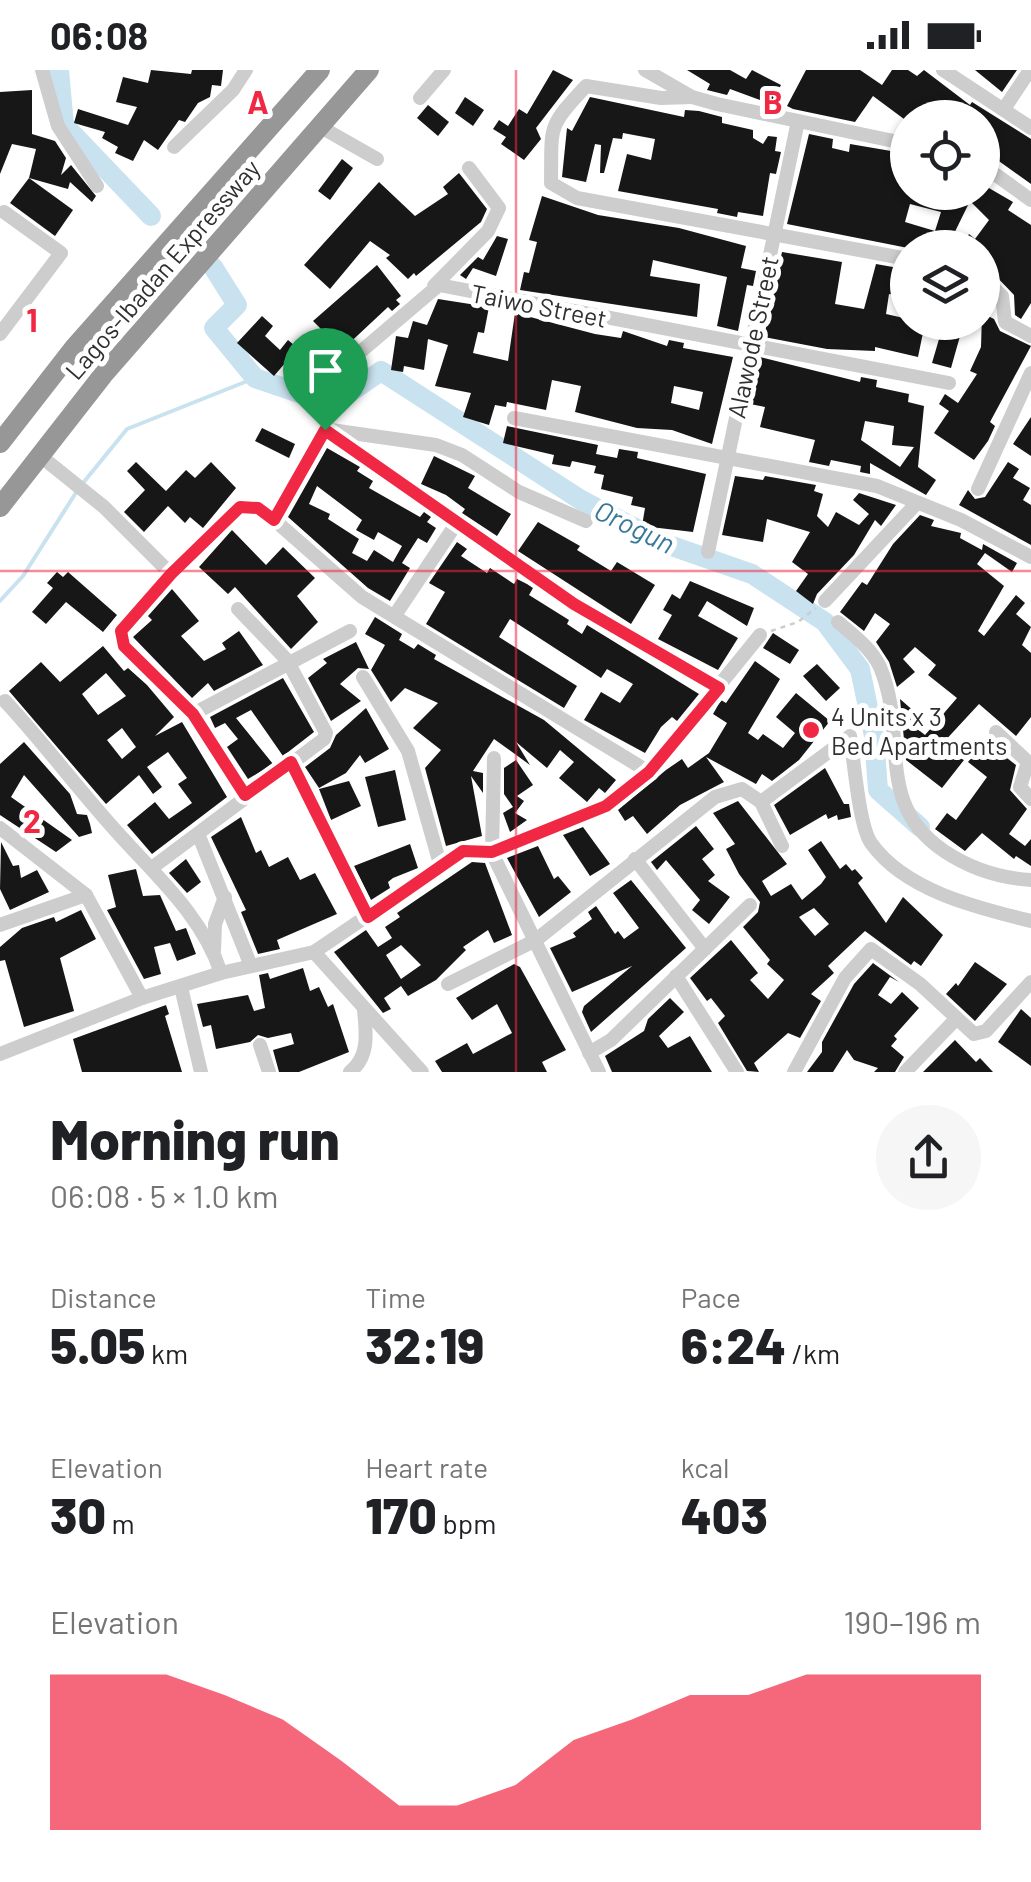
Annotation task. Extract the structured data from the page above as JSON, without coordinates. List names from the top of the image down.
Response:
{
  "streets": {
    "highway": ["Lagos-Ibadan Expressway"],
    "street": ["Taiwo Street", "Alawode Street"]
  },
  "crossings": [
    ["Taiwo Street", "Alawode Street"]
  ],
  "water": ["Orogun"],
  "places": ["4 Units x 3 Bed Apartments"],
  "page": {
    "status": "06:08",
    "heading": ["Morning run", "06:08 · 5 × 1.0 km"],
    "stats": [
      ["Distance", "5.05 km"],
      ["Time", "32:19"],
      ["Pace", "6:24 /km"],
      ["Elevation", "30 m"],
      ["Heart rate", "170 bpm"],
      ["kcal", "403"]
    ],
    "chart": ["Elevation", "190–196 m"]
  },
  "grid": {
    "columns": ["A", "B"],
    "rows": ["1", "2"]
  }
}
